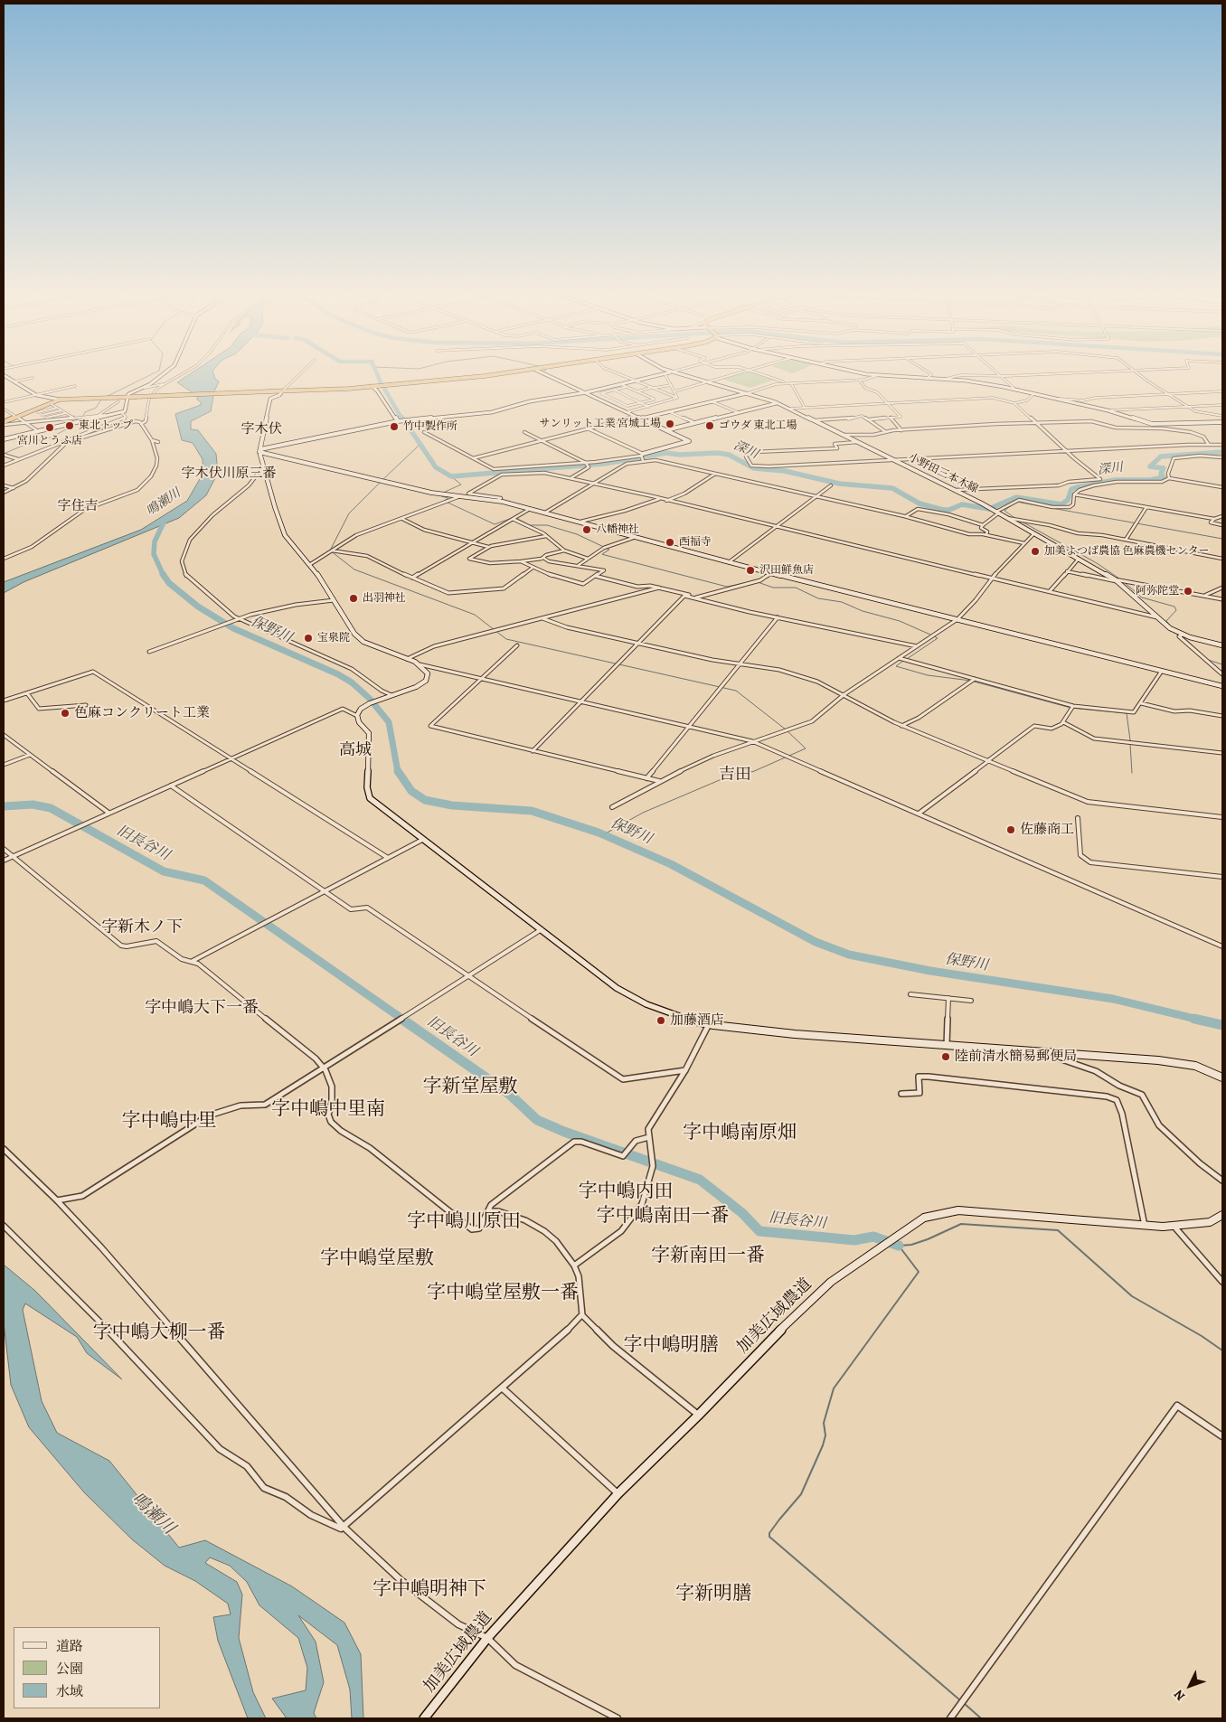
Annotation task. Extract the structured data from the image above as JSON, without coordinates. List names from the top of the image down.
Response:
{
  "streets": {
    "street": ["小野田三本木線", "加美広域農道"]
  },
  "districts": [
    "字木伏",
    "字木伏川原三番",
    "字住吉",
    "高城",
    "吉田",
    "字新木ノ下",
    "字中嶋大下一番",
    "字新堂屋敷",
    "字中嶋中里南",
    "字中嶋中里",
    "字中嶋南原畑",
    "字中嶋内田",
    "字中嶋南田一番",
    "字中嶋川原田",
    "字新南田一番",
    "字中嶋堂屋敷",
    "字中嶋堂屋敷一番",
    "字中嶋大柳一番",
    "字中嶋明膳",
    "字中嶋明神下",
    "字新明膳"
  ],
  "water": [
    "深川",
    "鳴瀬川",
    "保野川",
    "旧長谷川"
  ],
  "places": [
    "サンリット工業 宮城工場",
    "東北トップ",
    "ゴウダ 東北工場",
    "竹中製作所",
    "宮川とうふ店",
    "八幡神社",
    "西福寺",
    "加美よつば農協 色麻農機センター",
    "沢田鮮魚店",
    "阿弥陀堂",
    "出羽神社",
    "宝泉院",
    "色麻コンクリート工業",
    "佐藤商工",
    "加藤酒店",
    "陸前清水簡易郵便局"
  ],
  "legend": ["道路", "公園", "水域"],
  "north": "bottom left"
}
